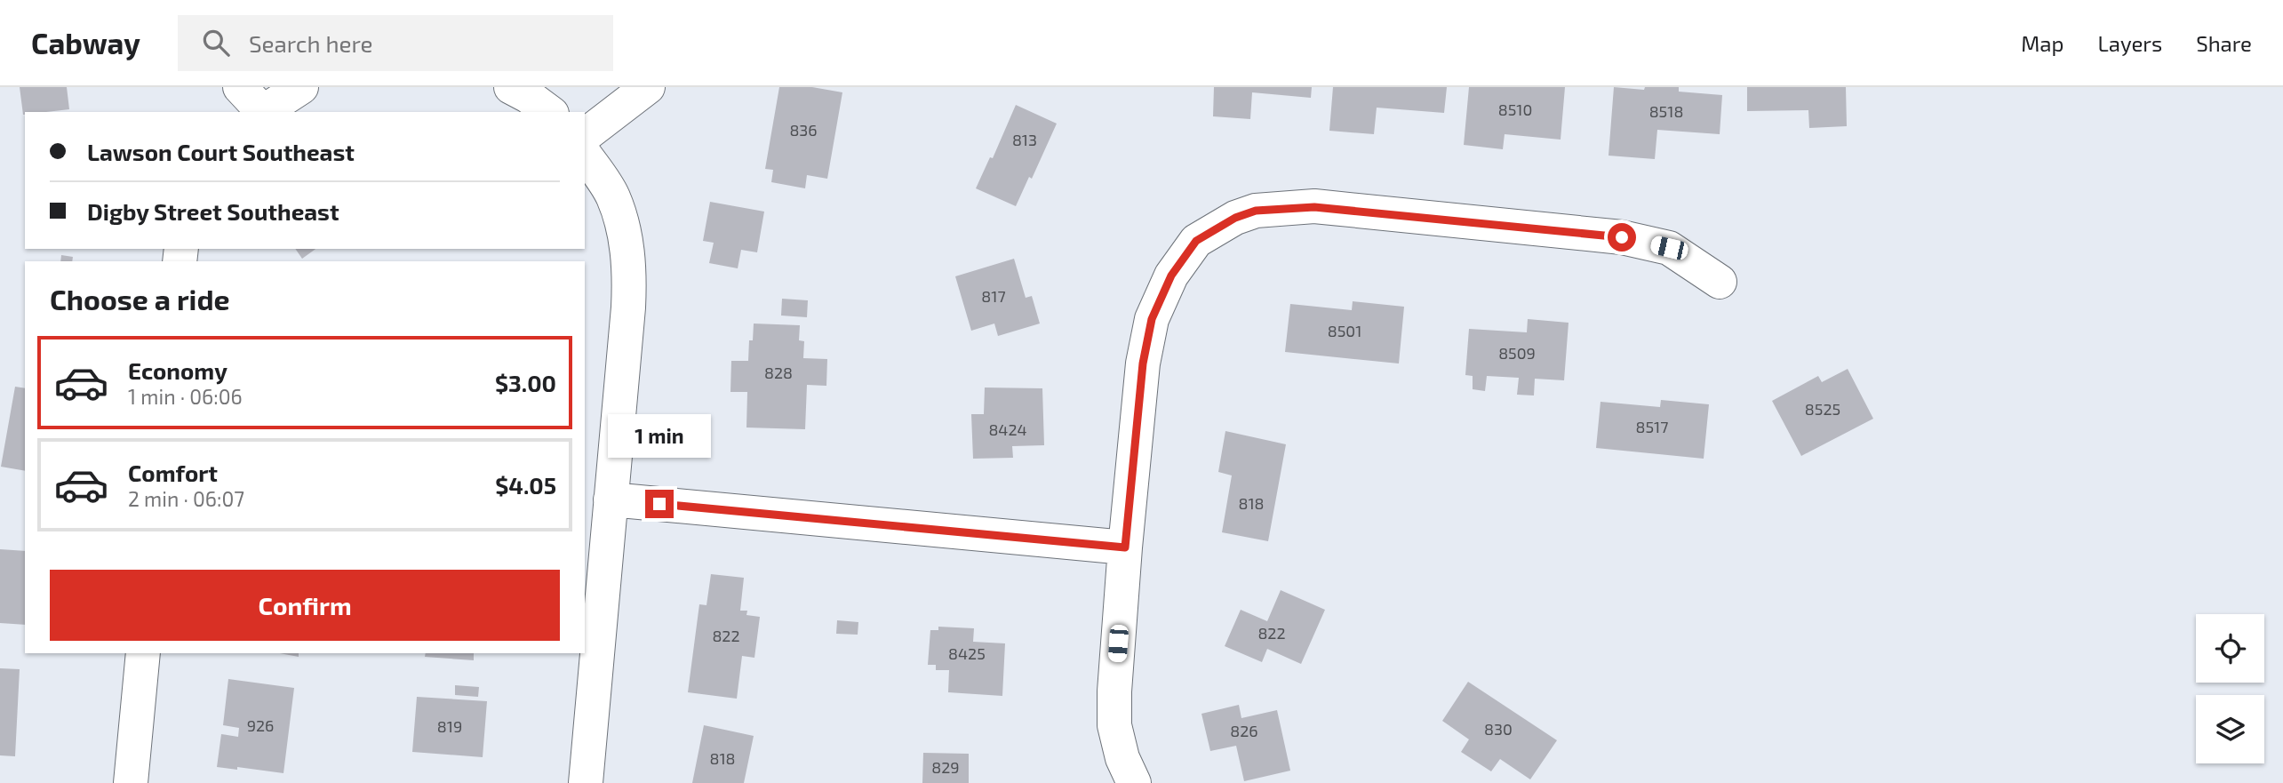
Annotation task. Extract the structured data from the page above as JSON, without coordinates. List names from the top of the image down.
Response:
{
  "house_numbers": [
    "8510",
    "8518",
    "836",
    "813",
    "817",
    "8501",
    "8509",
    "828",
    "8525",
    "8517",
    "8424",
    "818",
    "822",
    "822",
    "8425",
    "926",
    "819",
    "830",
    "826",
    "818",
    "829"
  ],
  "page": {
    "header": "Cabway",
    "search": "Search here",
    "nav": ["Map", "Layers", "Share"],
    "banner": ["Lawson Court Southeast", "Digby Street Southeast"],
    "heading": "Choose a ride",
    "list": [
      {
        "name": "Economy",
        "note": "1 min · 06:06",
        "value": "$3.00"
      },
      {
        "name": "Comfort",
        "note": "2 min · 06:07",
        "value": "$4.05"
      }
    ],
    "bubble": "1 min",
    "buttons": "Confirm"
  }
}
